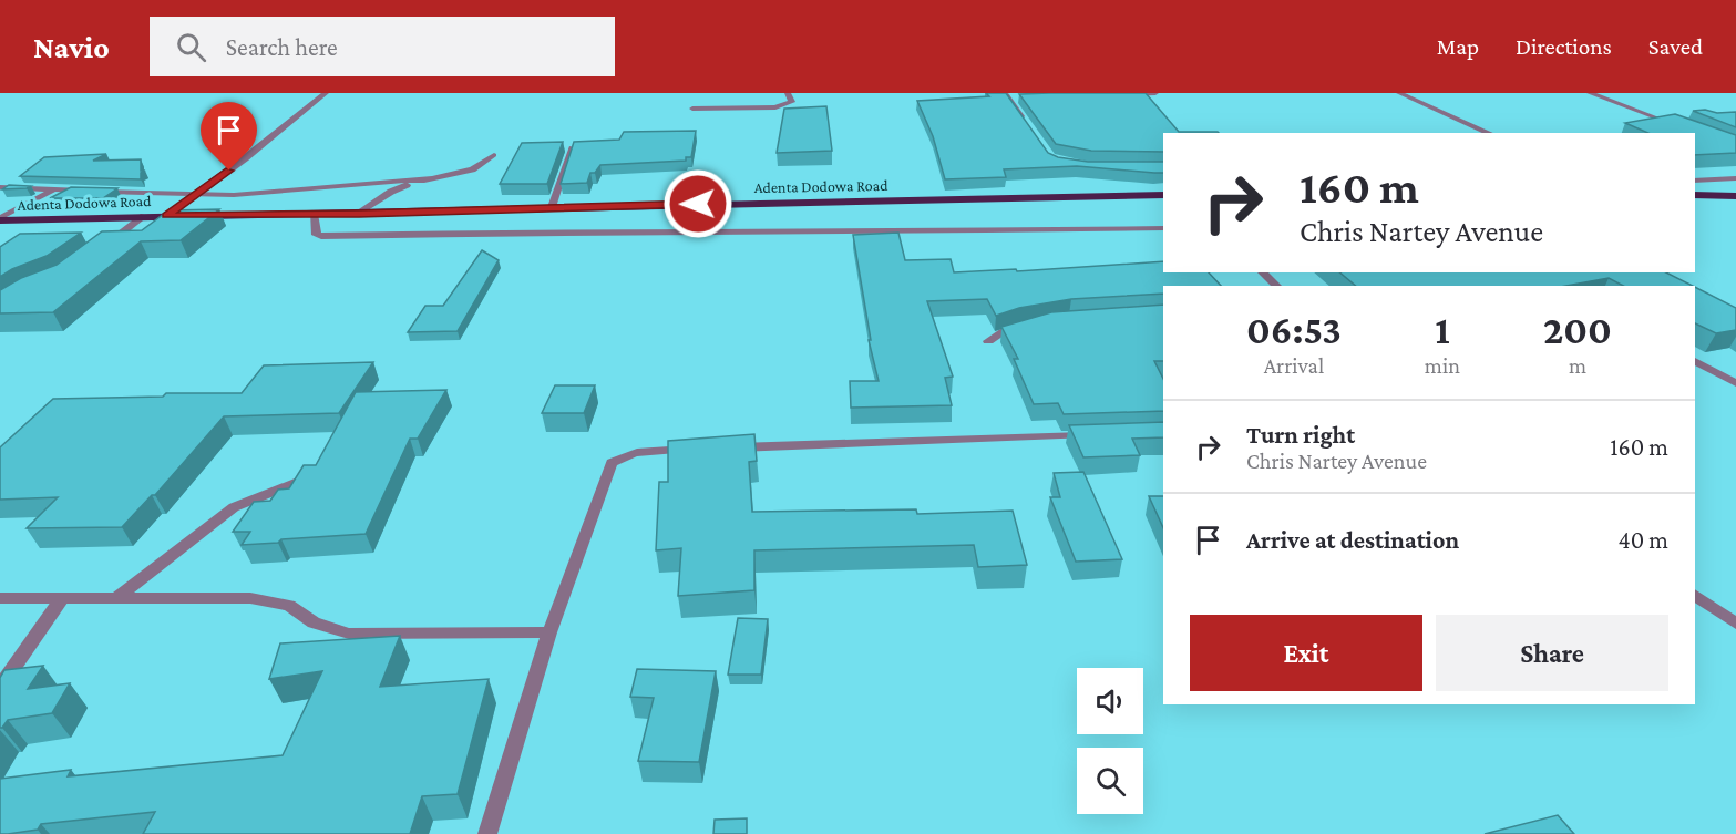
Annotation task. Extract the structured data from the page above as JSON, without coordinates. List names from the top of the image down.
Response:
{
  "streets": {
    "main road": ["Adenta Dodowa Road"]
  },
  "page": {
    "header": "Navio",
    "search": "Search here",
    "nav": ["Map", "Directions", "Saved"],
    "turn": ["160 m", "Chris Nartey Avenue"],
    "eta": [
      "06:53",
      "Arrival",
      "1",
      "min",
      "200",
      "m"
    ],
    "list": [
      {
        "name": "Turn right",
        "note": "Chris Nartey Avenue",
        "value": "160 m"
      },
      {
        "name": "Arrive at destination",
        "value": "40 m"
      }
    ],
    "buttons": ["Exit", "Share"]
  }
}
